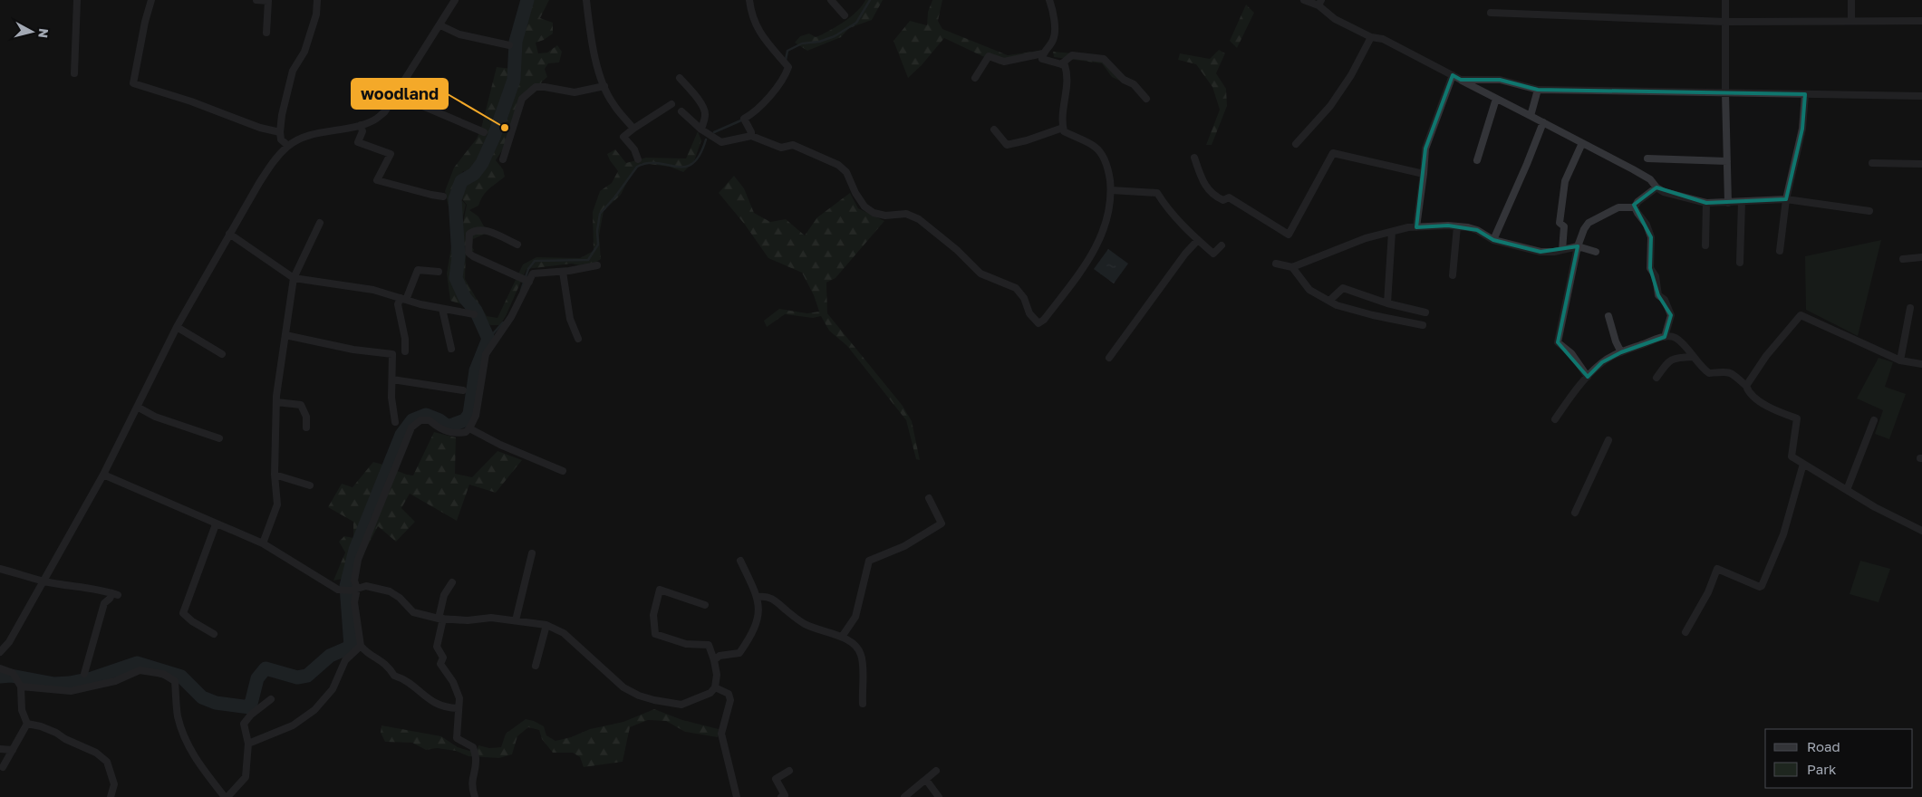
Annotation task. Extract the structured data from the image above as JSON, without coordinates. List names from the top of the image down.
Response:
{
  "places": ["woodland"],
  "legend": ["Road", "Park"],
  "north": "right"
}
